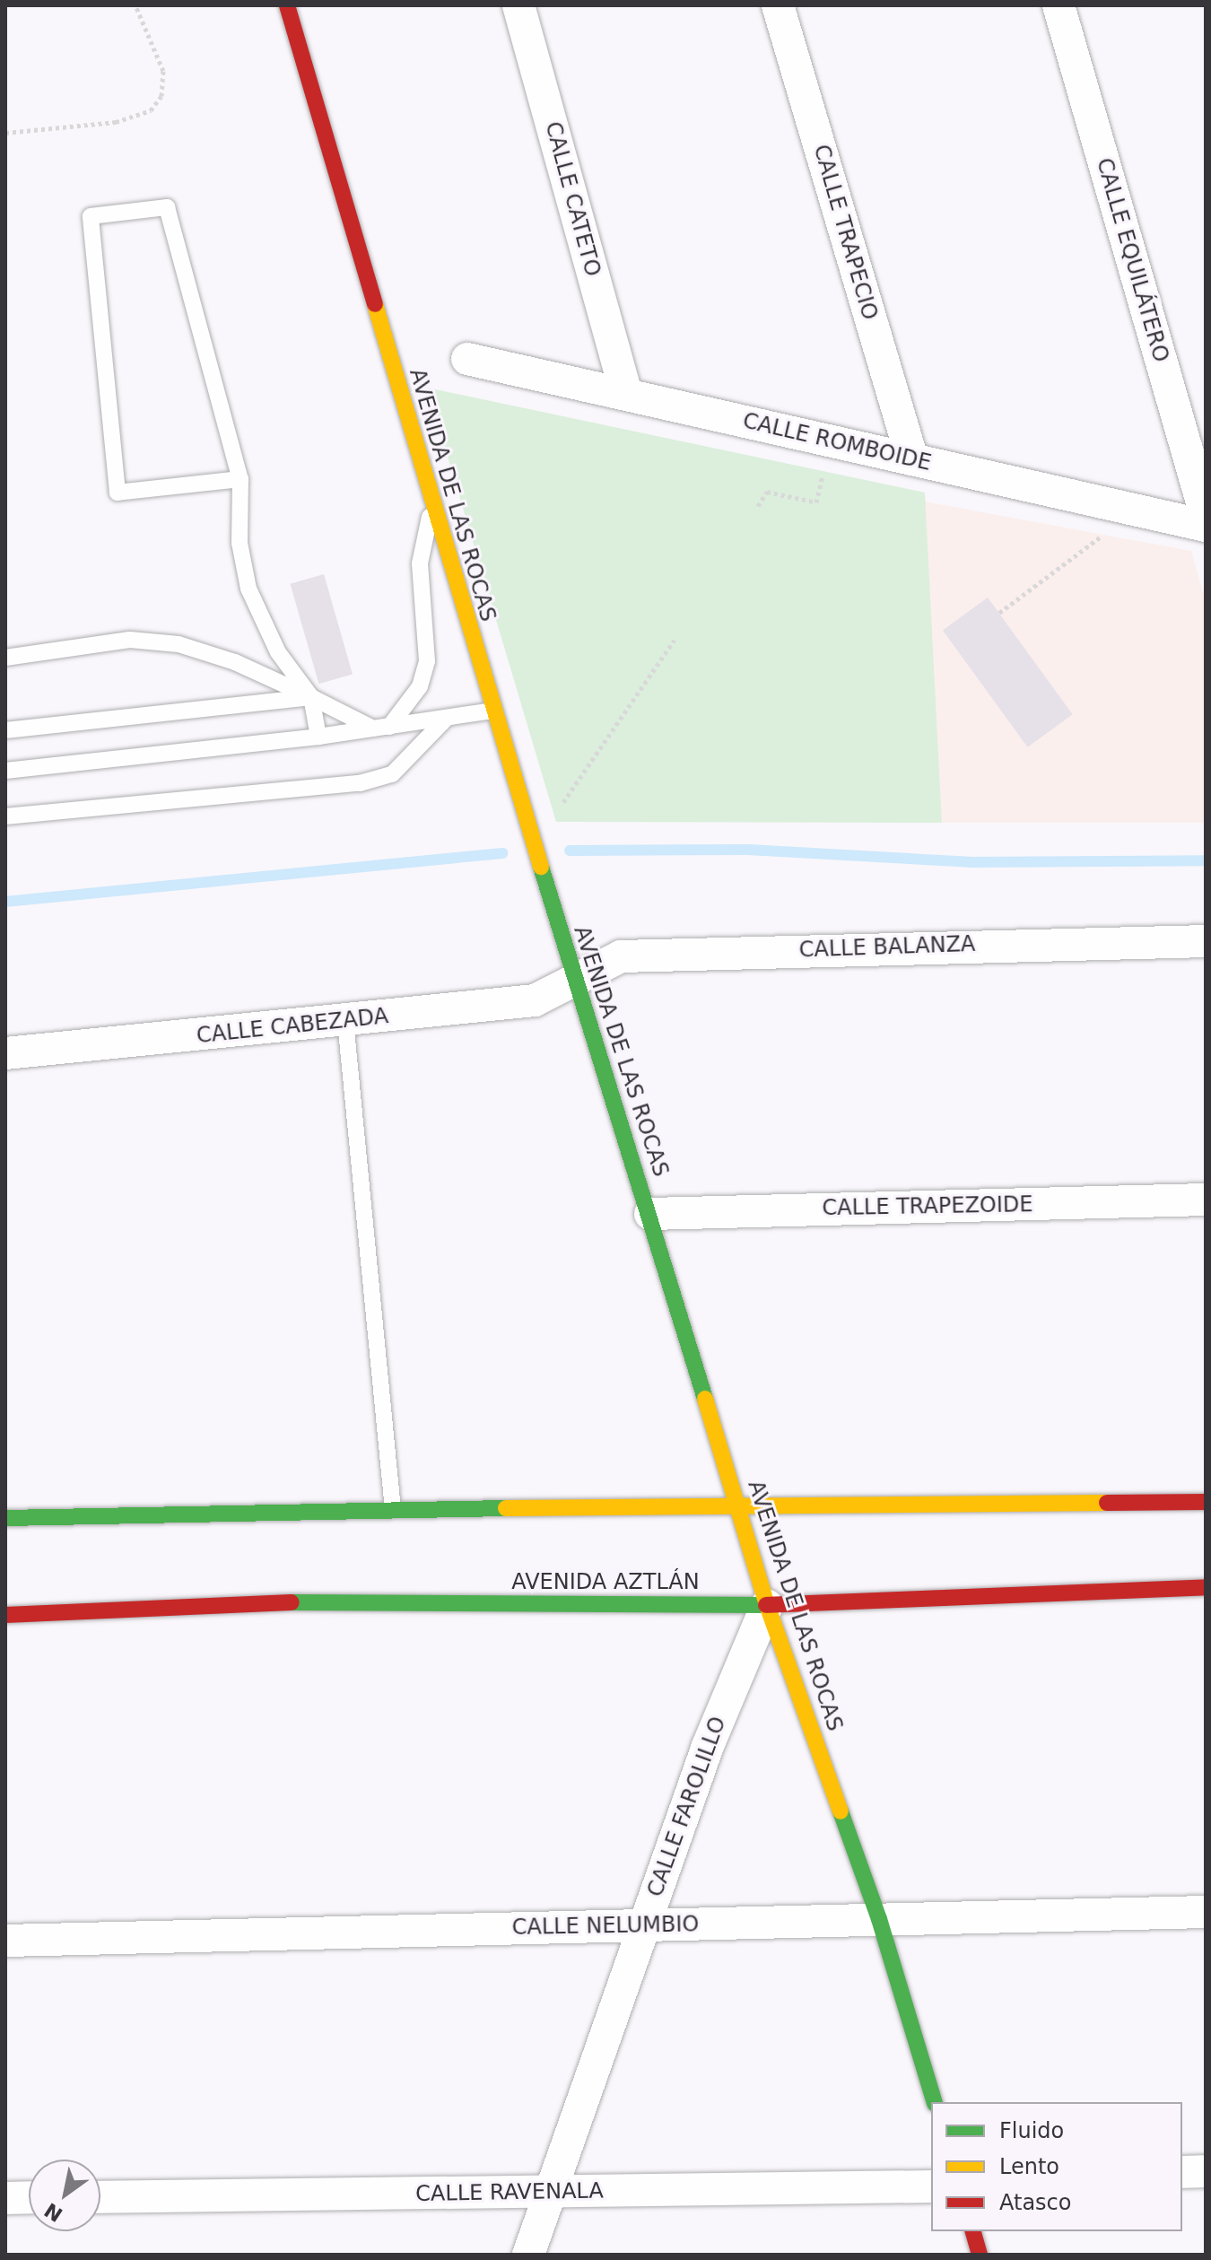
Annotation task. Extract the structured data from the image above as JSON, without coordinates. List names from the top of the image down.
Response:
{
  "streets": {
    "main road": ["AVENIDA DE LAS ROCAS", "AVENIDA AZTLÁN"],
    "street": [
      "CALLE CATETO",
      "CALLE TRAPECIO",
      "CALLE EQUILÁTERO",
      "CALLE ROMBOIDE",
      "CALLE BALANZA",
      "CALLE CABEZADA",
      "CALLE TRAPEZOIDE",
      "CALLE FAROLILLO",
      "CALLE NELUMBIO",
      "CALLE RAVENALA"
    ]
  },
  "crossings": [
    ["CALLE CATETO", "CALLE ROMBOIDE"],
    ["CALLE TRAPECIO", "CALLE ROMBOIDE"],
    ["AVENIDA DE LAS ROCAS", "CALLE BALANZA"],
    ["AVENIDA DE LAS ROCAS", "CALLE CABEZADA"],
    ["AVENIDA DE LAS ROCAS", "CALLE TRAPEZOIDE"],
    ["AVENIDA DE LAS ROCAS", "AVENIDA AZTLÁN"],
    ["AVENIDA DE LAS ROCAS", "CALLE FAROLILLO"],
    ["AVENIDA DE LAS ROCAS", "CALLE NELUMBIO"],
    ["CALLE BALANZA", "CALLE CABEZADA"],
    ["AVENIDA AZTLÁN", "CALLE FAROLILLO"],
    ["CALLE FAROLILLO", "CALLE NELUMBIO"],
    ["CALLE FAROLILLO", "CALLE RAVENALA"]
  ],
  "legend": ["Fluido", "Lento", "Atasco"],
  "north": "bottom left"
}
